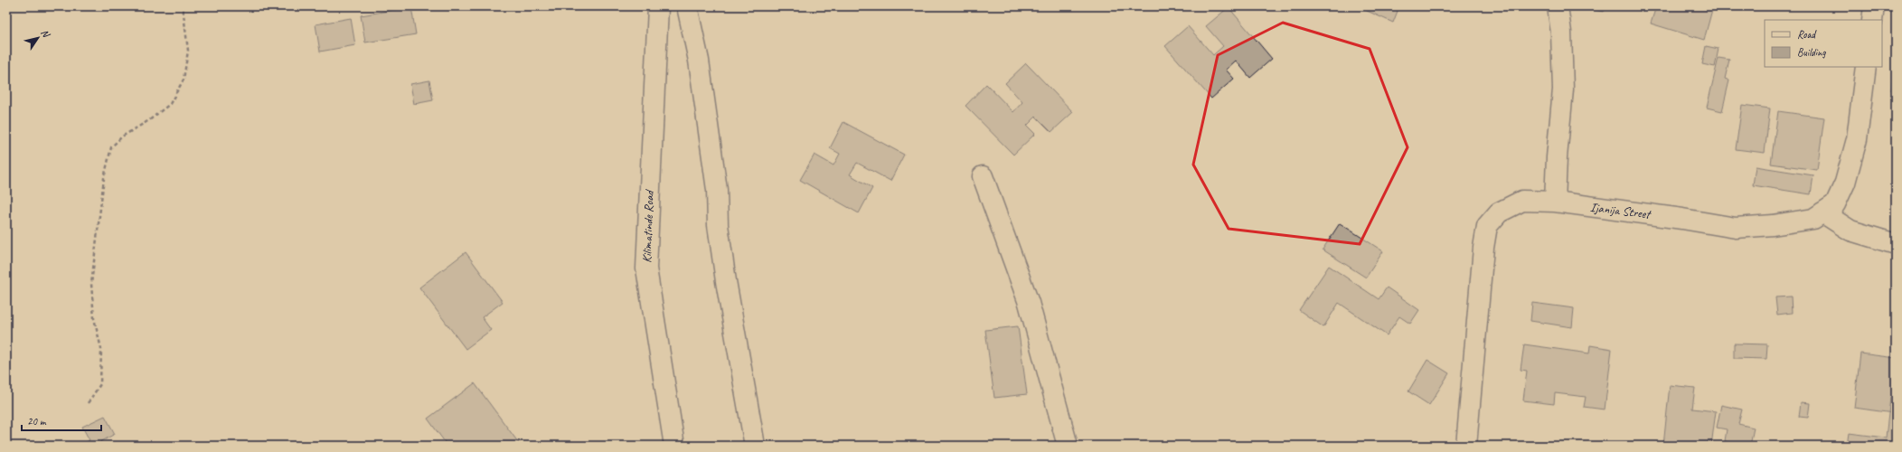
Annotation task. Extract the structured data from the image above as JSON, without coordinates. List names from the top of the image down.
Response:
{
  "streets": {
    "street": ["Ijanija Street", "Kilimatinde Road"]
  },
  "legend": ["Road", "Building"],
  "scale_bar": "20 m",
  "north": "top right"
}
